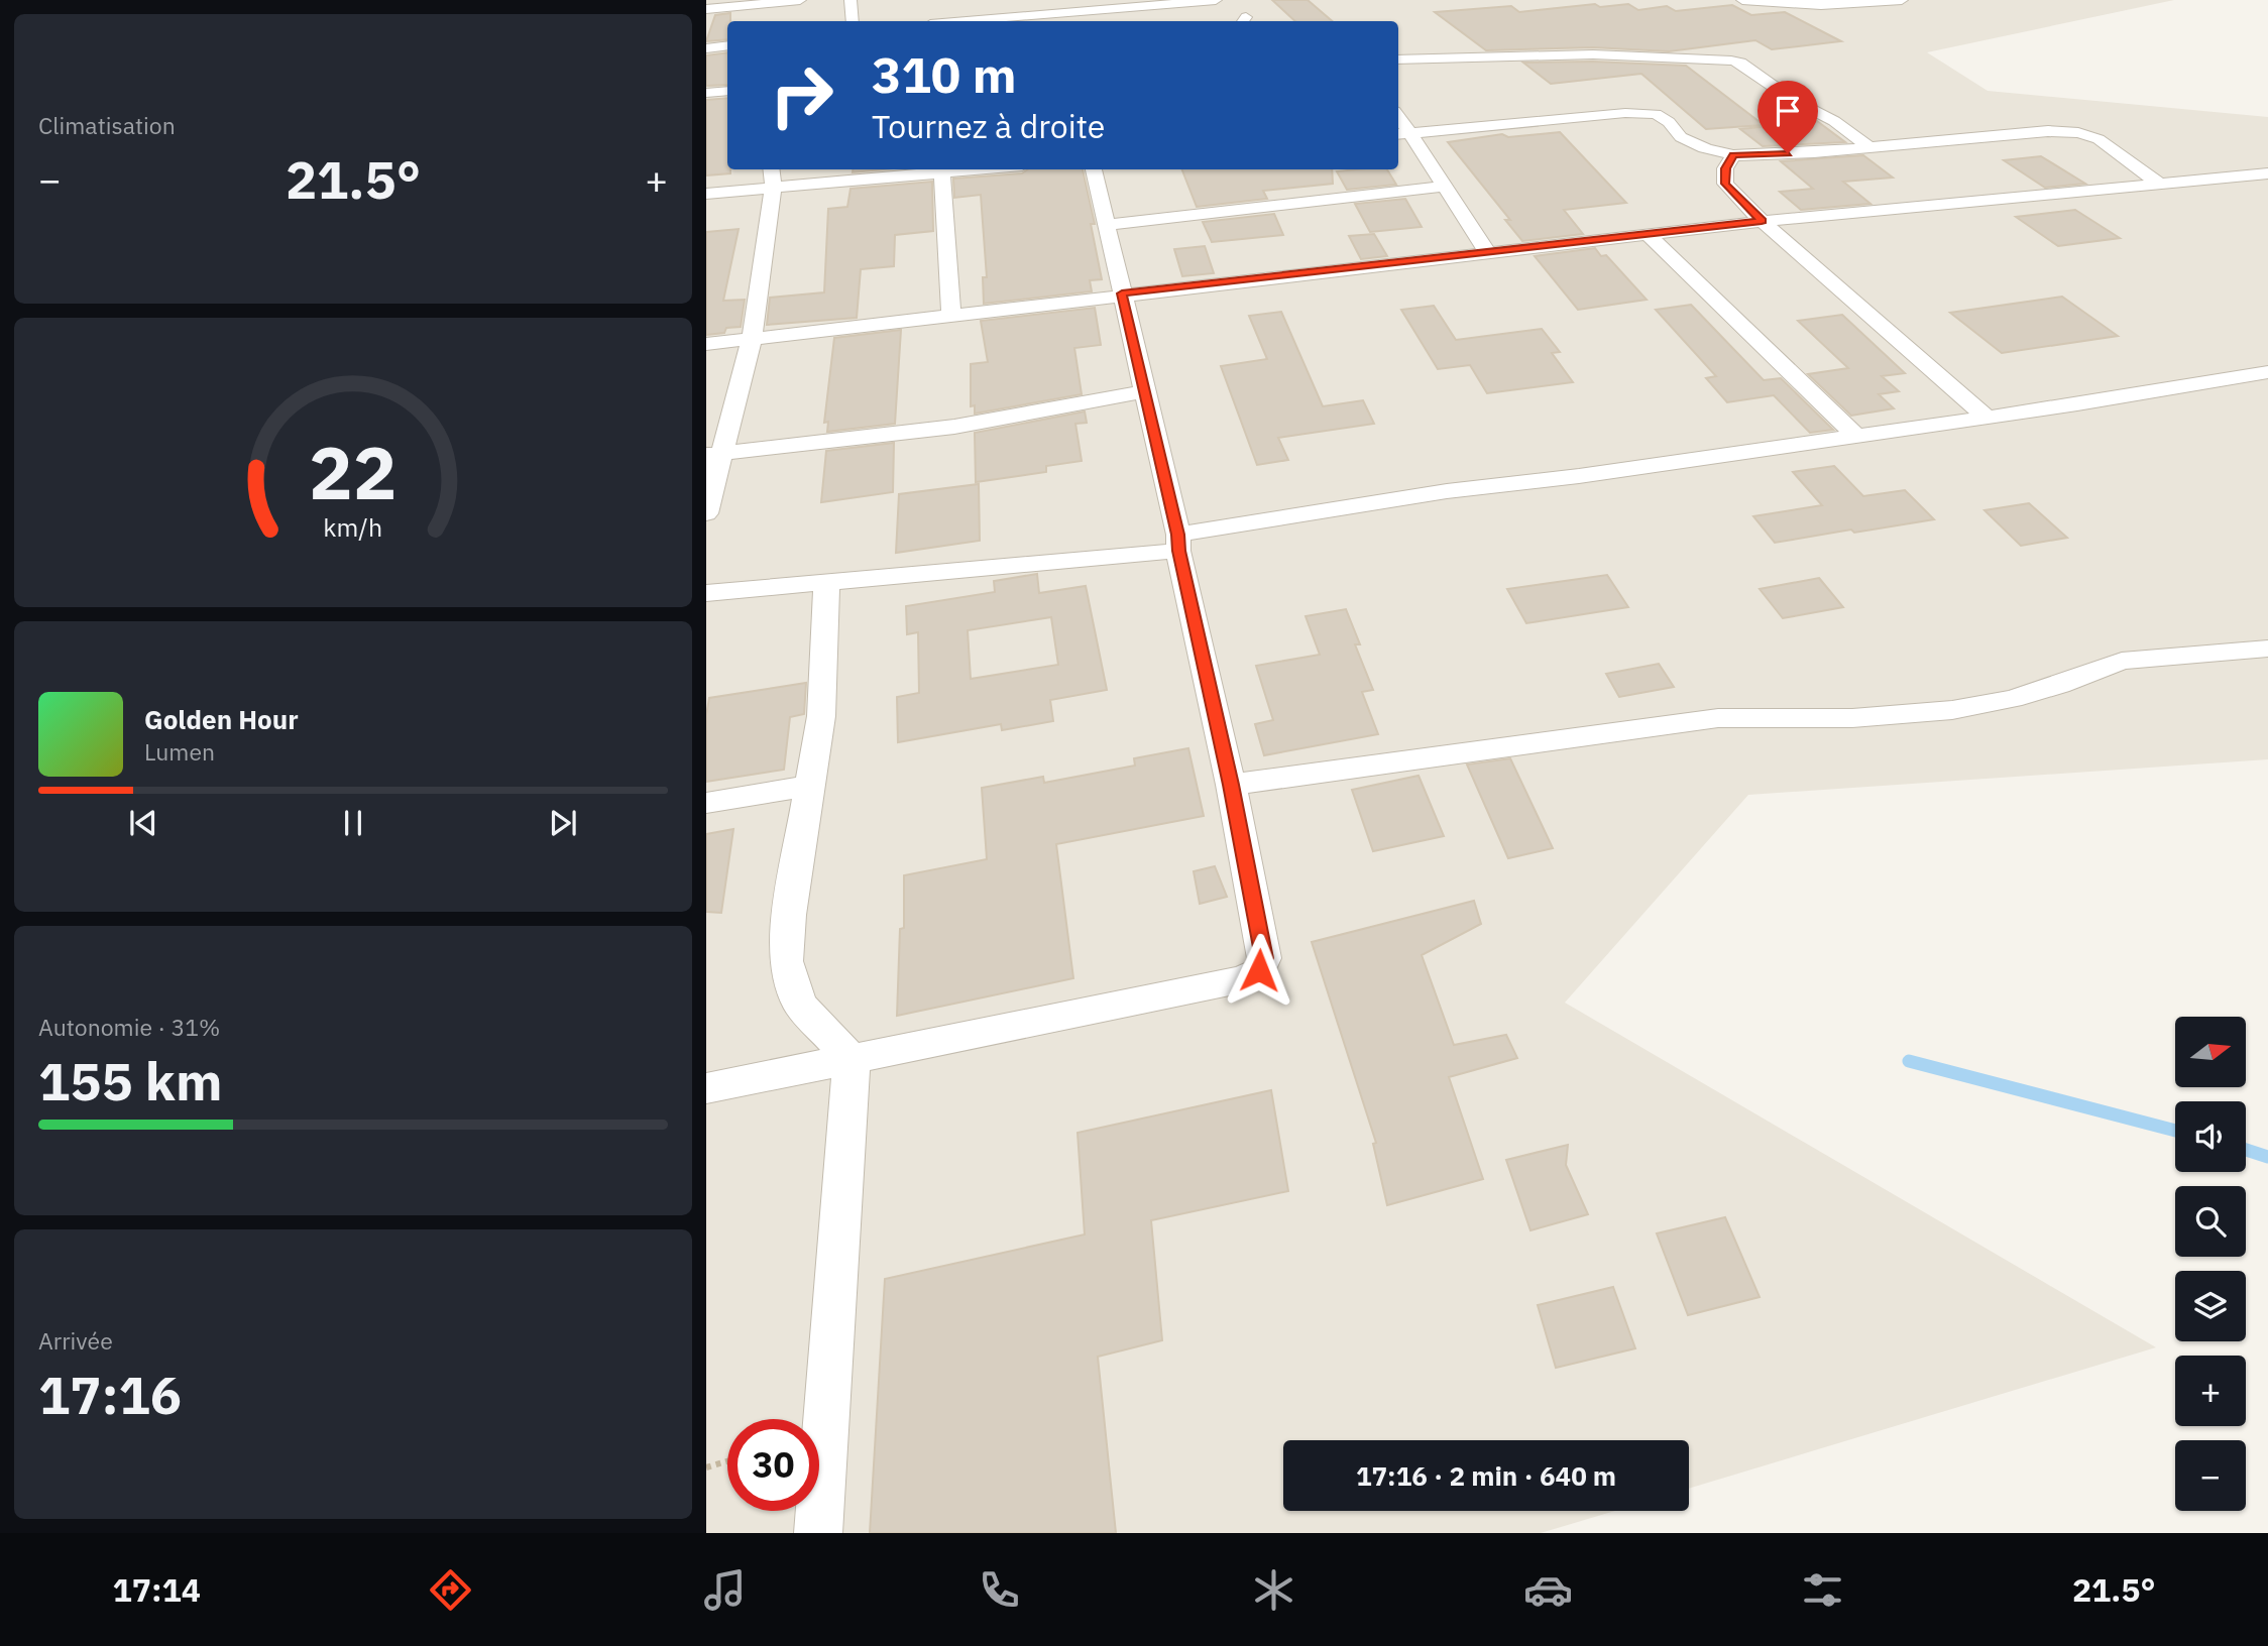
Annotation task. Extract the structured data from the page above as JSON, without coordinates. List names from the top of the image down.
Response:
{
  "north": "right",
  "page": {
    "tile": [
      "Climatisation",
      ["Autonomie · 31%", "155 km"],
      ["Arrivée", "17:16"]
    ],
    "turn": ["310 m", "Tournez à droite"],
    "heat": ["−", "21.5°", "+"],
    "song": ["Golden Hour", "Lumen"],
    "map_buttons": ["+", "−"],
    "limit": "30",
    "trip": "17:16 · 2 min · 640 m",
    "tabs": ["17:14", "21.5°"],
    "gauge": ["22", "km/h"]
  }
}
